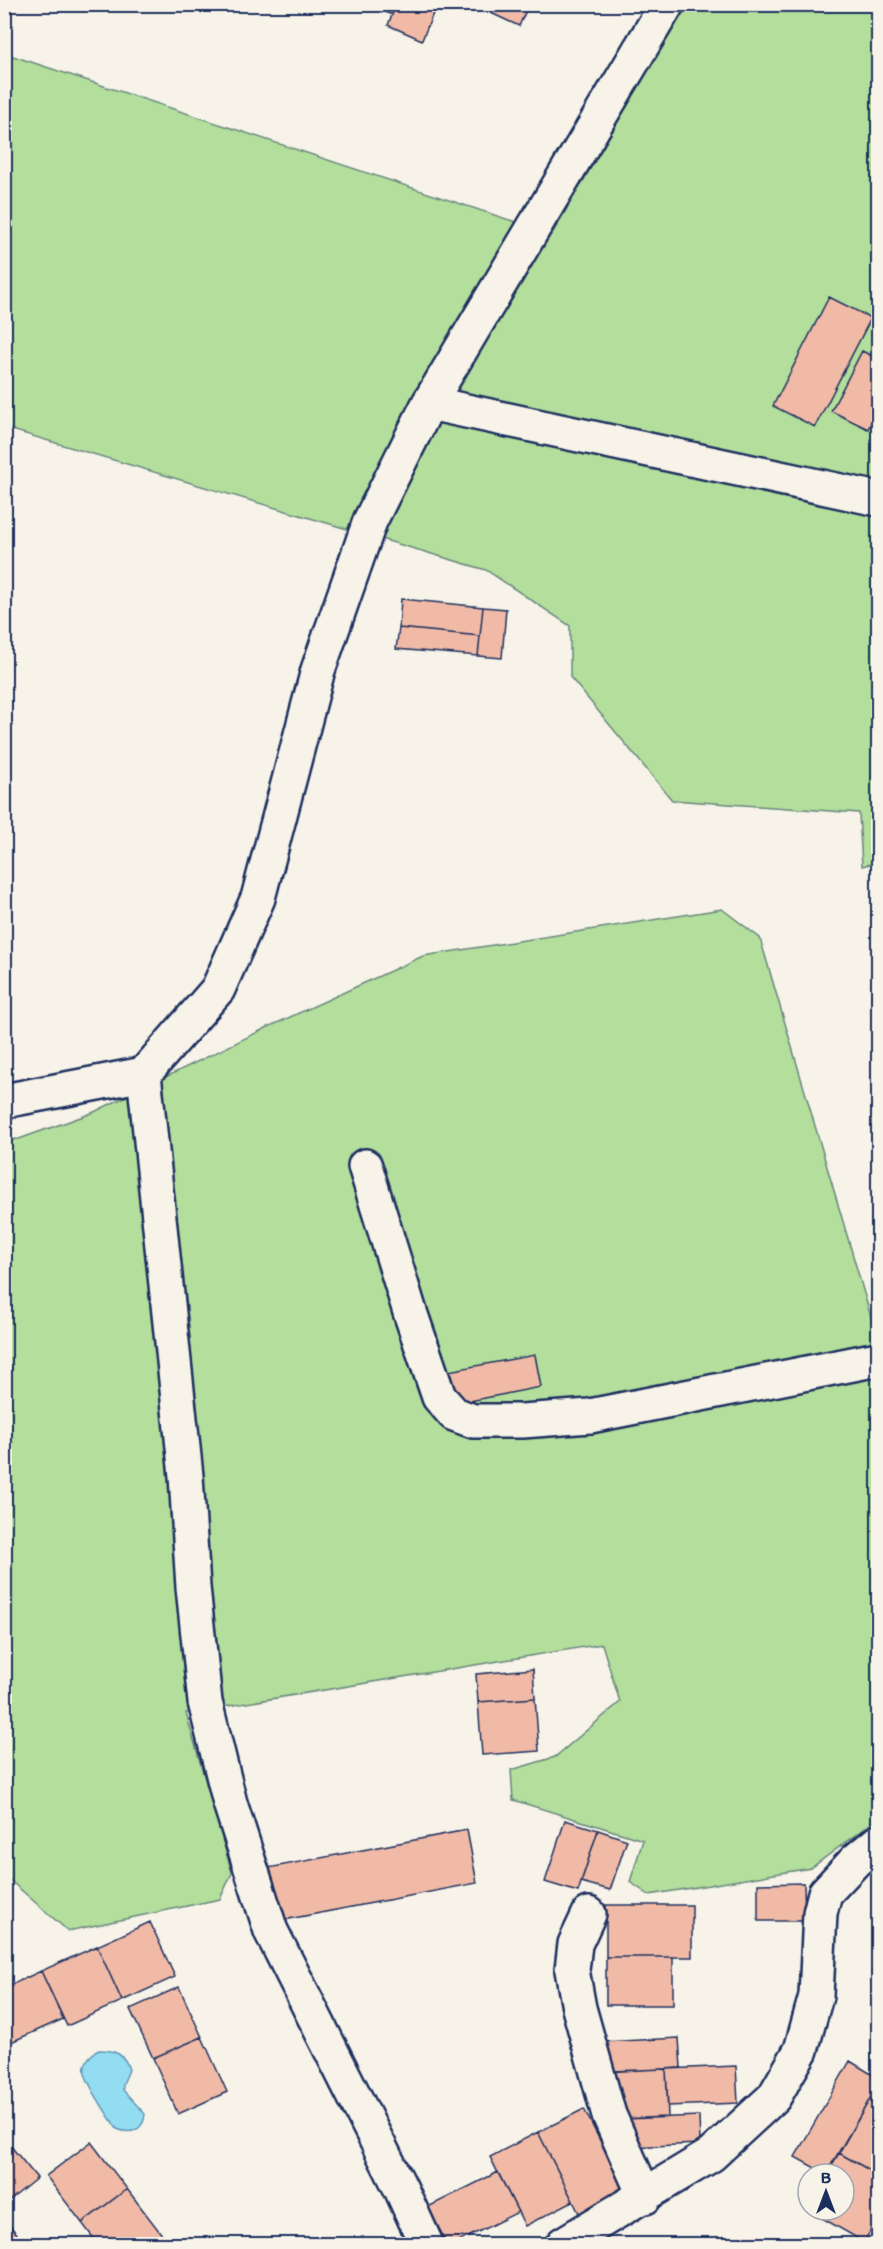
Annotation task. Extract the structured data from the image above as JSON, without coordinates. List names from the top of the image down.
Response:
{
  "north": "top"
}
